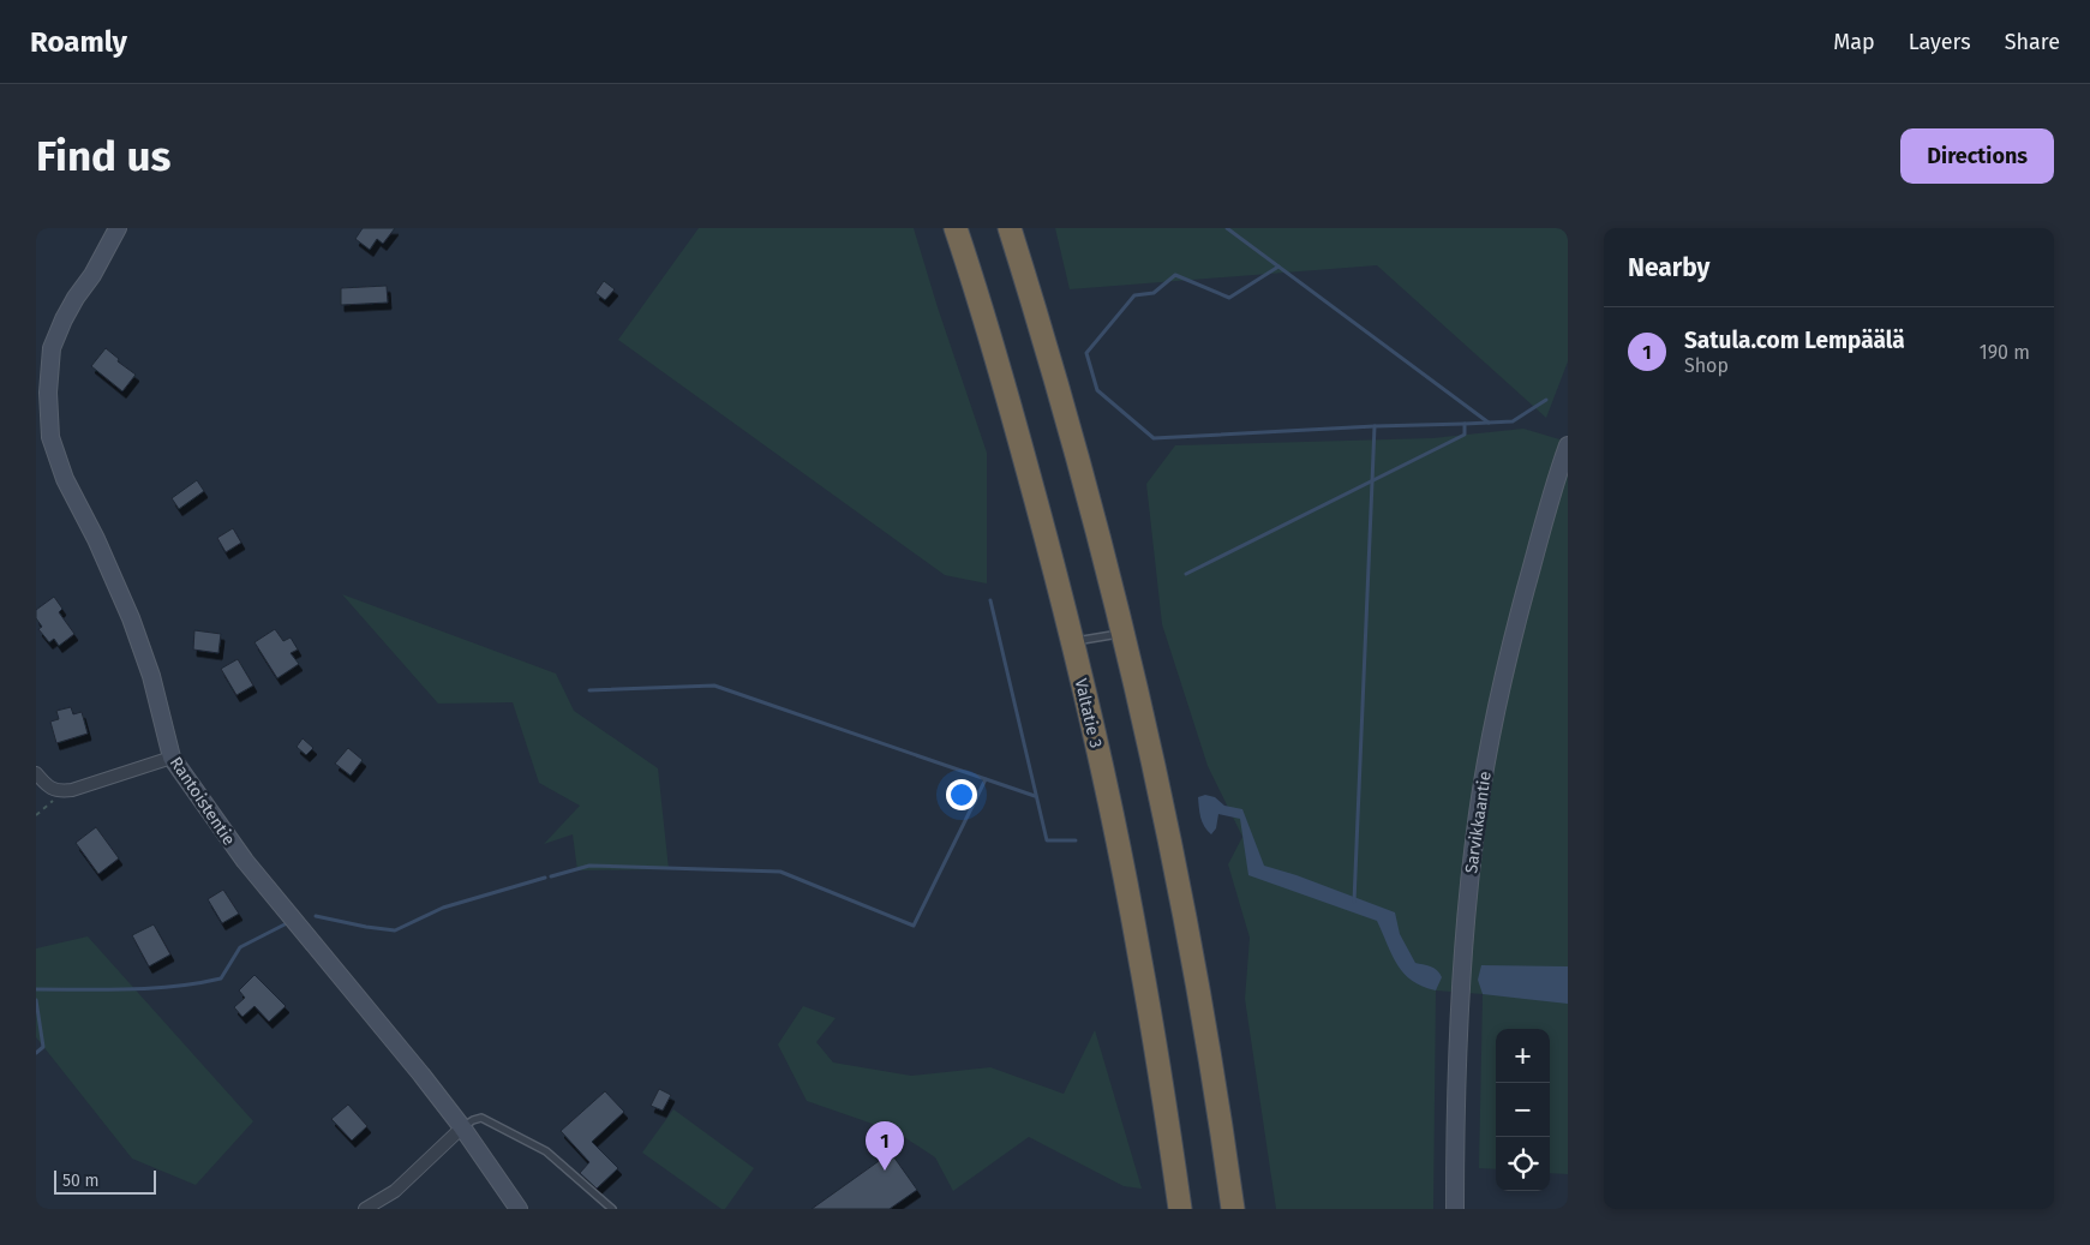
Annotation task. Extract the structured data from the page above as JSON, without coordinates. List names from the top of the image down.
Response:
{
  "streets": {
    "highway": ["Valtatie 3"],
    "street": ["Rantoistentie", "Sarvikkaantie"]
  },
  "scale_bar": "50 m",
  "page": {
    "header": "Roamly",
    "nav": ["Map", "Layers", "Share"],
    "buttons": "Directions",
    "title": "Find us",
    "heading": "Nearby",
    "list": [
      {
        "mark": "1",
        "name": "Satula.com Lempäälä",
        "note": "Shop",
        "value": "190 m"
      }
    ],
    "map_buttons": ["+", "−"],
    "pins": "1",
    "scale": "50 m"
  }
}
